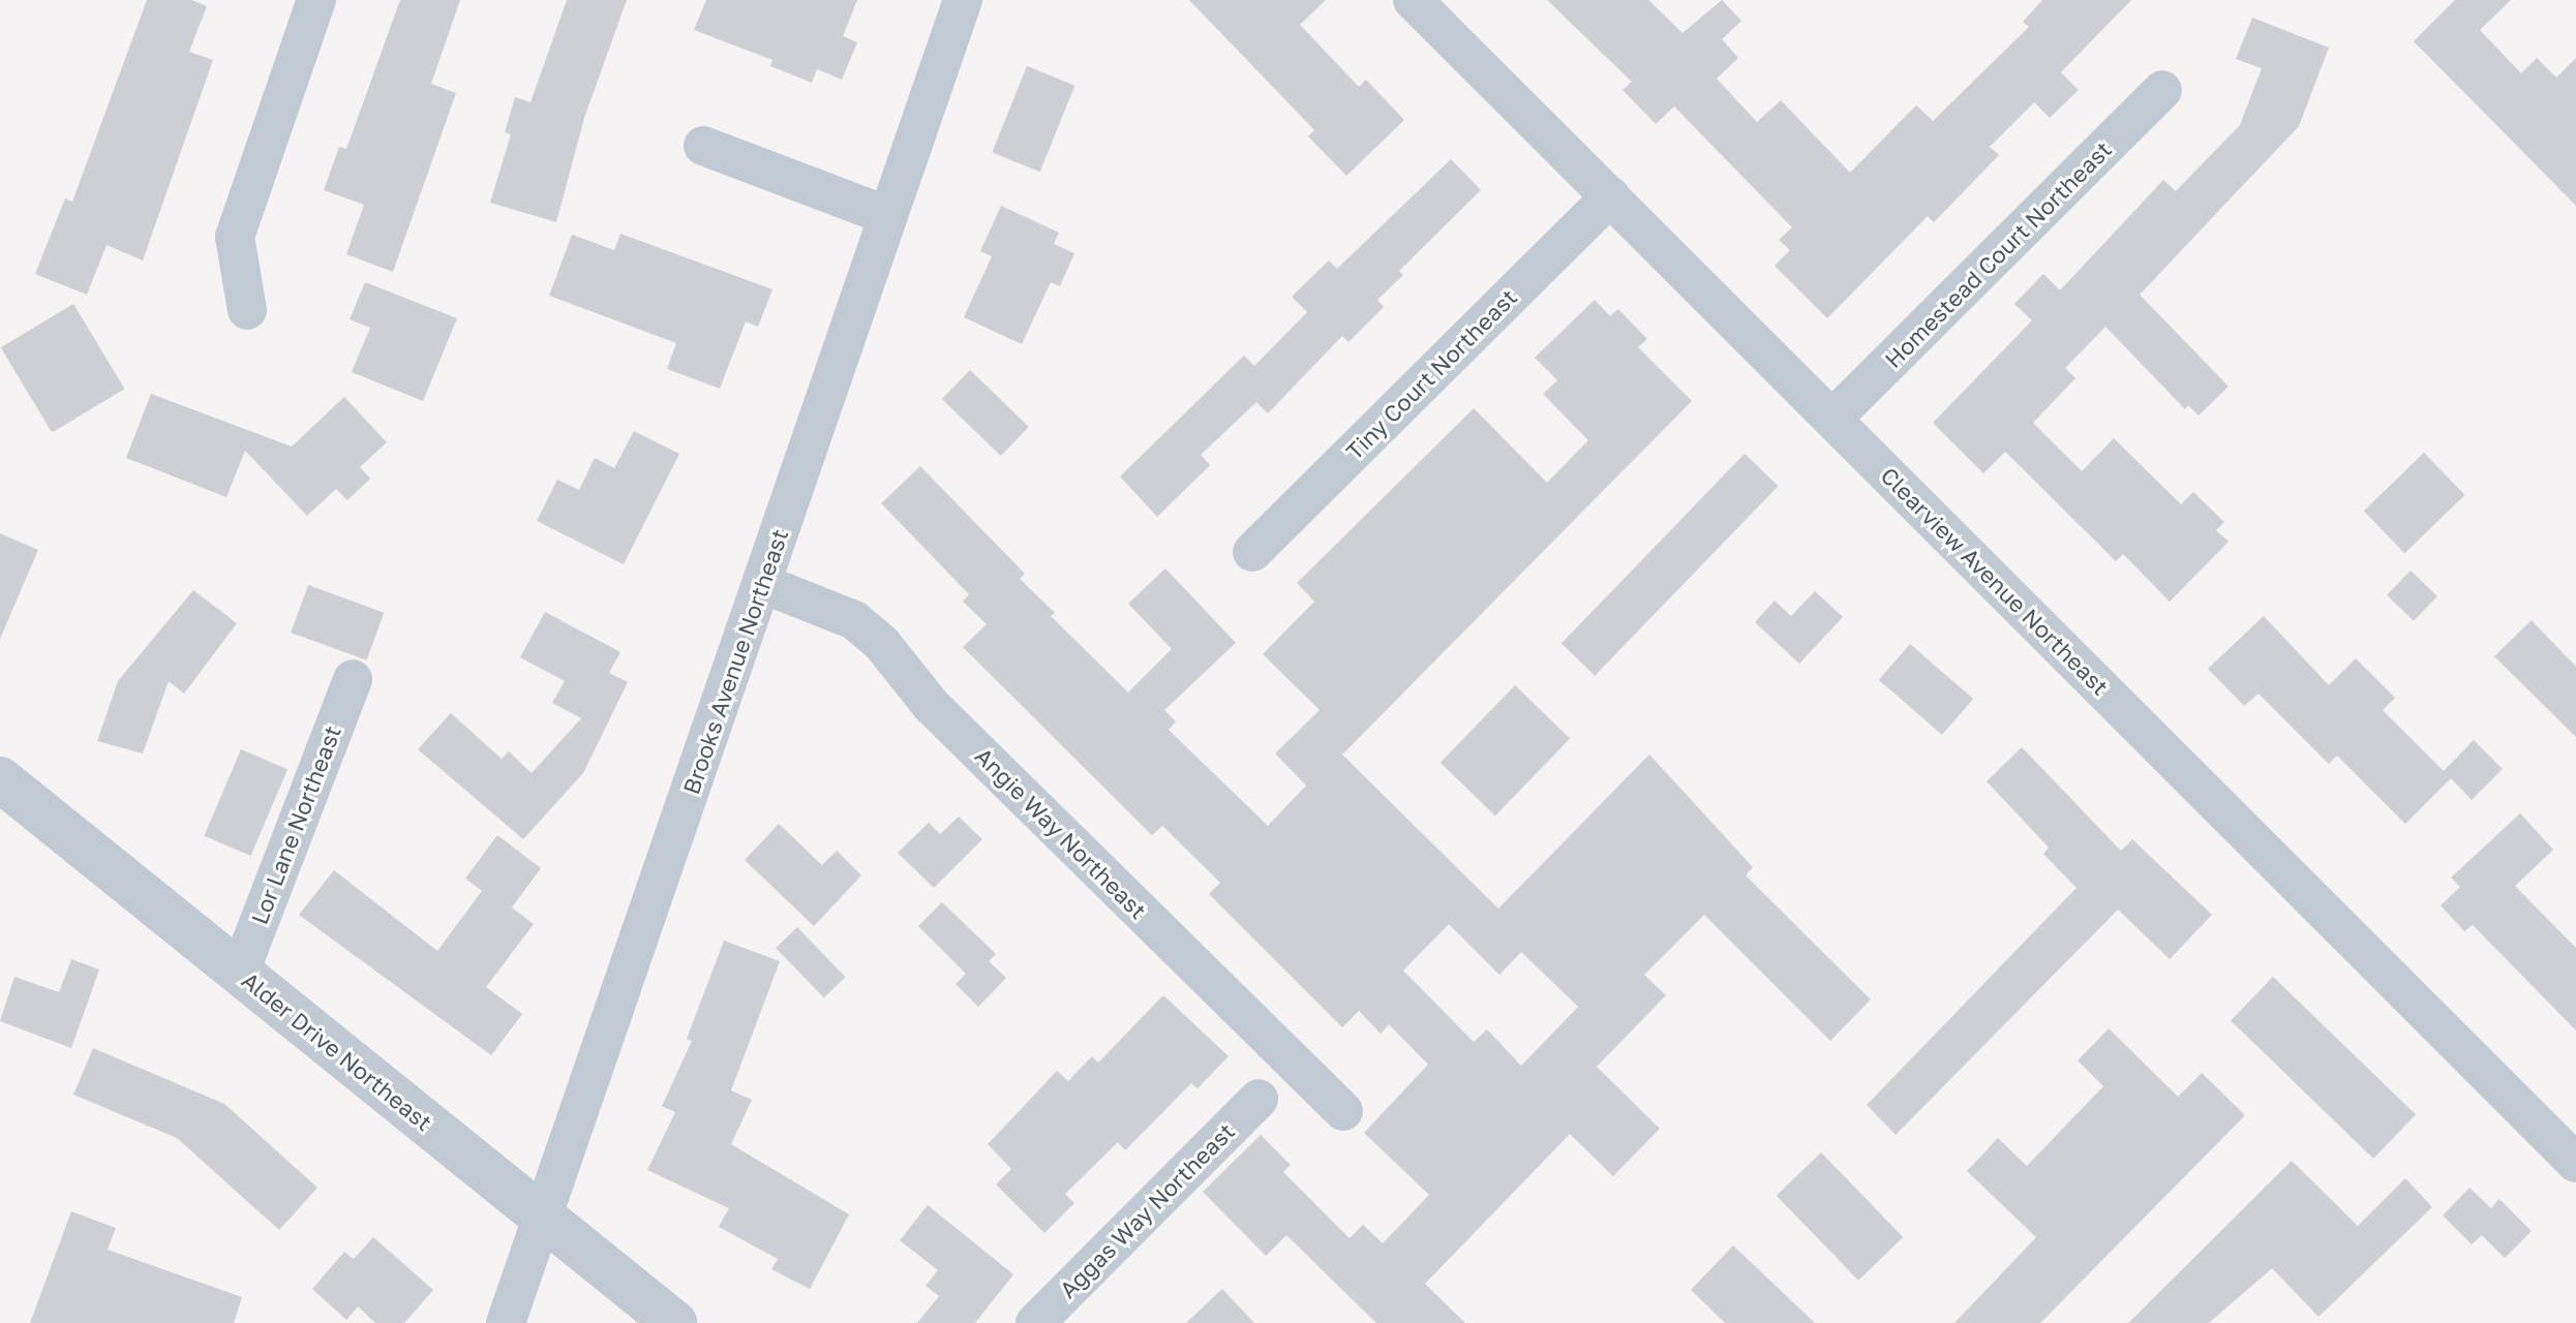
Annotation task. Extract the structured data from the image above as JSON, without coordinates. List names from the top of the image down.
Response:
{
  "streets": {
    "street": [
      "Homestead Court Northeast",
      "Tiny Court Northeast",
      "Clearview Avenue Northeast",
      "Brooks Avenue Northeast",
      "Lor Lane Northeast",
      "Angie Way Northeast",
      "Alder Drive Northeast",
      "Aggas Way Northeast"
    ]
  },
  "crossings": [
    ["Homestead Court Northeast", "Clearview Avenue Northeast"],
    ["Tiny Court Northeast", "Clearview Avenue Northeast"],
    ["Brooks Avenue Northeast", "Angie Way Northeast"],
    ["Brooks Avenue Northeast", "Alder Drive Northeast"],
    ["Lor Lane Northeast", "Alder Drive Northeast"]
  ]
}
